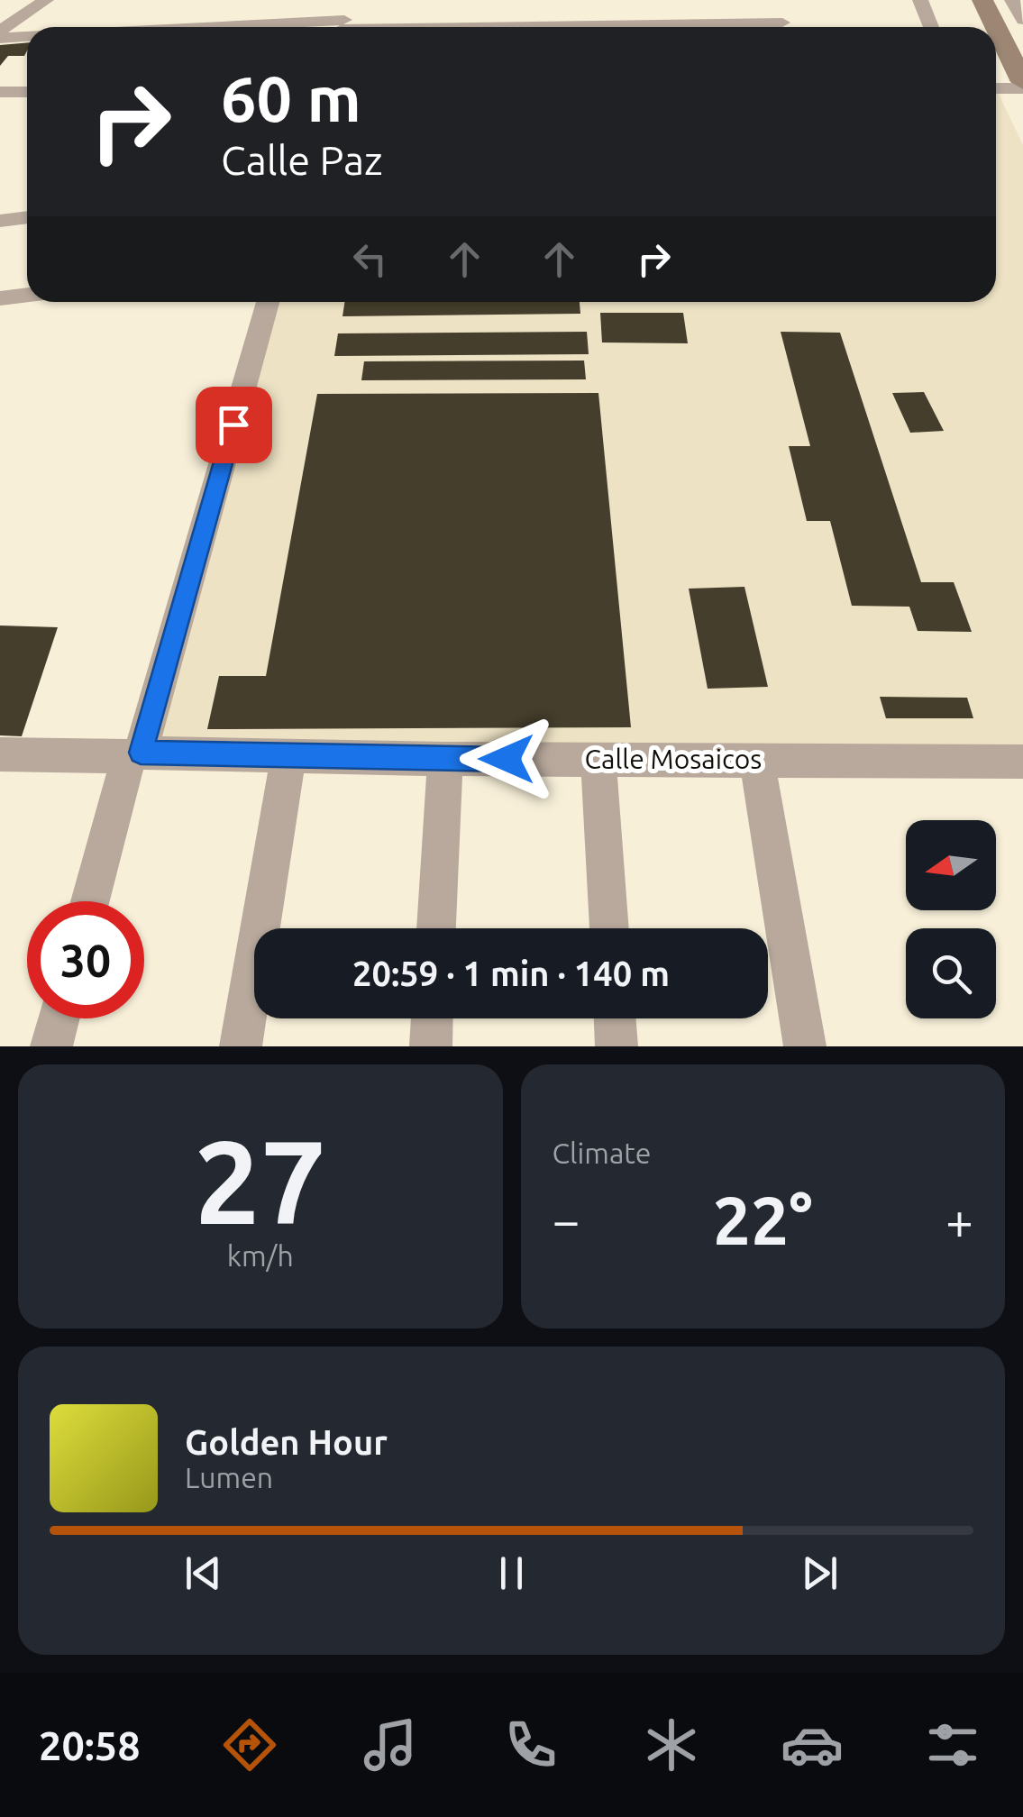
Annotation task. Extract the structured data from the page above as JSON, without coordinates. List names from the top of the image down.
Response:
{
  "streets": {
    "street": ["Calle Mosaicos"]
  },
  "north": "left",
  "page": {
    "turn": ["60 m", "Calle Paz"],
    "limit": "30",
    "trip": "20:59 · 1 min · 140 m",
    "tile": [
      ["27", "km/h"],
      "Climate"
    ],
    "heat": ["−", "22°", "+"],
    "song": ["Golden Hour", "Lumen"],
    "tabs": "20:58"
  }
}
